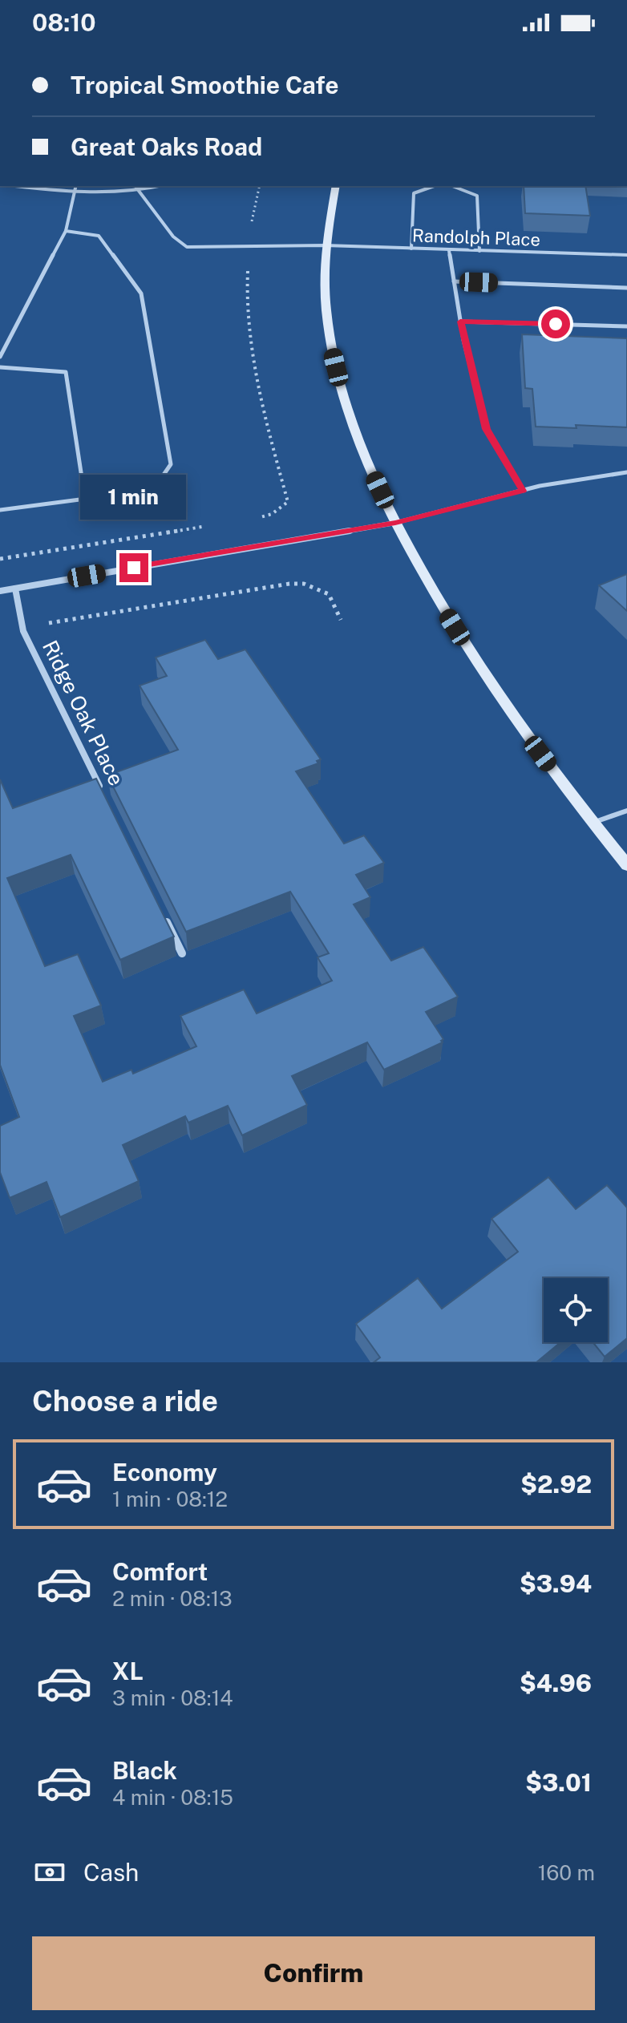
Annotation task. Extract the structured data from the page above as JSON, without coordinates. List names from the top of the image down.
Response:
{
  "streets": {
    "street": ["Ridge Oak Place"],
    "lane": ["Randolph Place"]
  },
  "page": {
    "status": "08:10",
    "banner": ["Tropical Smoothie Cafe", "Great Oaks Road"],
    "bubble": "1 min",
    "heading": "Choose a ride",
    "list": [
      {
        "name": "Economy",
        "note": "1 min · 08:12",
        "value": "$2.92"
      },
      {
        "name": "Comfort",
        "note": "2 min · 08:13",
        "value": "$3.94"
      },
      {
        "name": "XL",
        "note": "3 min · 08:14",
        "value": "$4.96"
      },
      {
        "name": "Black",
        "note": "4 min · 08:15",
        "value": "$3.01"
      }
    ],
    "pay": ["Cash", "160 m"],
    "buttons": "Confirm"
  }
}
